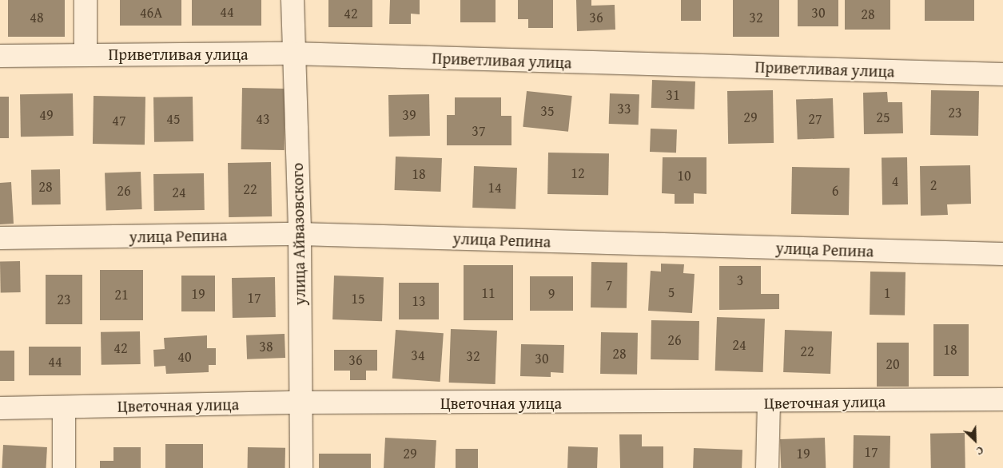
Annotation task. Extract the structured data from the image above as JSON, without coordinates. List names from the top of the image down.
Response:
{
  "streets": {
    "street": [
      "Приветливая улица",
      "улица Айвазовского",
      "улица Репина",
      "Цветочная улица"
    ]
  },
  "crossings": [
    ["Приветливая улица", "улица Айвазовского"],
    ["улица Айвазовского", "улица Репина"],
    ["улица Айвазовского", "Цветочная улица"]
  ],
  "house_numbers": [
    "44",
    "46А",
    "30",
    "42",
    "28",
    "48",
    "36",
    "32",
    "31",
    "33",
    "35",
    "23",
    "49",
    "39",
    "29",
    "25",
    "45",
    "43",
    "27",
    "47",
    "37",
    "12",
    "18",
    "10",
    "4",
    "2",
    "28",
    "14",
    "22",
    "26",
    "6",
    "24",
    "3",
    "7",
    "5",
    "11",
    "1",
    "19",
    "9",
    "21",
    "17",
    "15",
    "23",
    "13",
    "26",
    "24",
    "38",
    "42",
    "18",
    "22",
    "28",
    "34",
    "32",
    "40",
    "30",
    "36",
    "44",
    "20",
    "17",
    "29",
    "19"
  ],
  "north": "bottom right"
}
